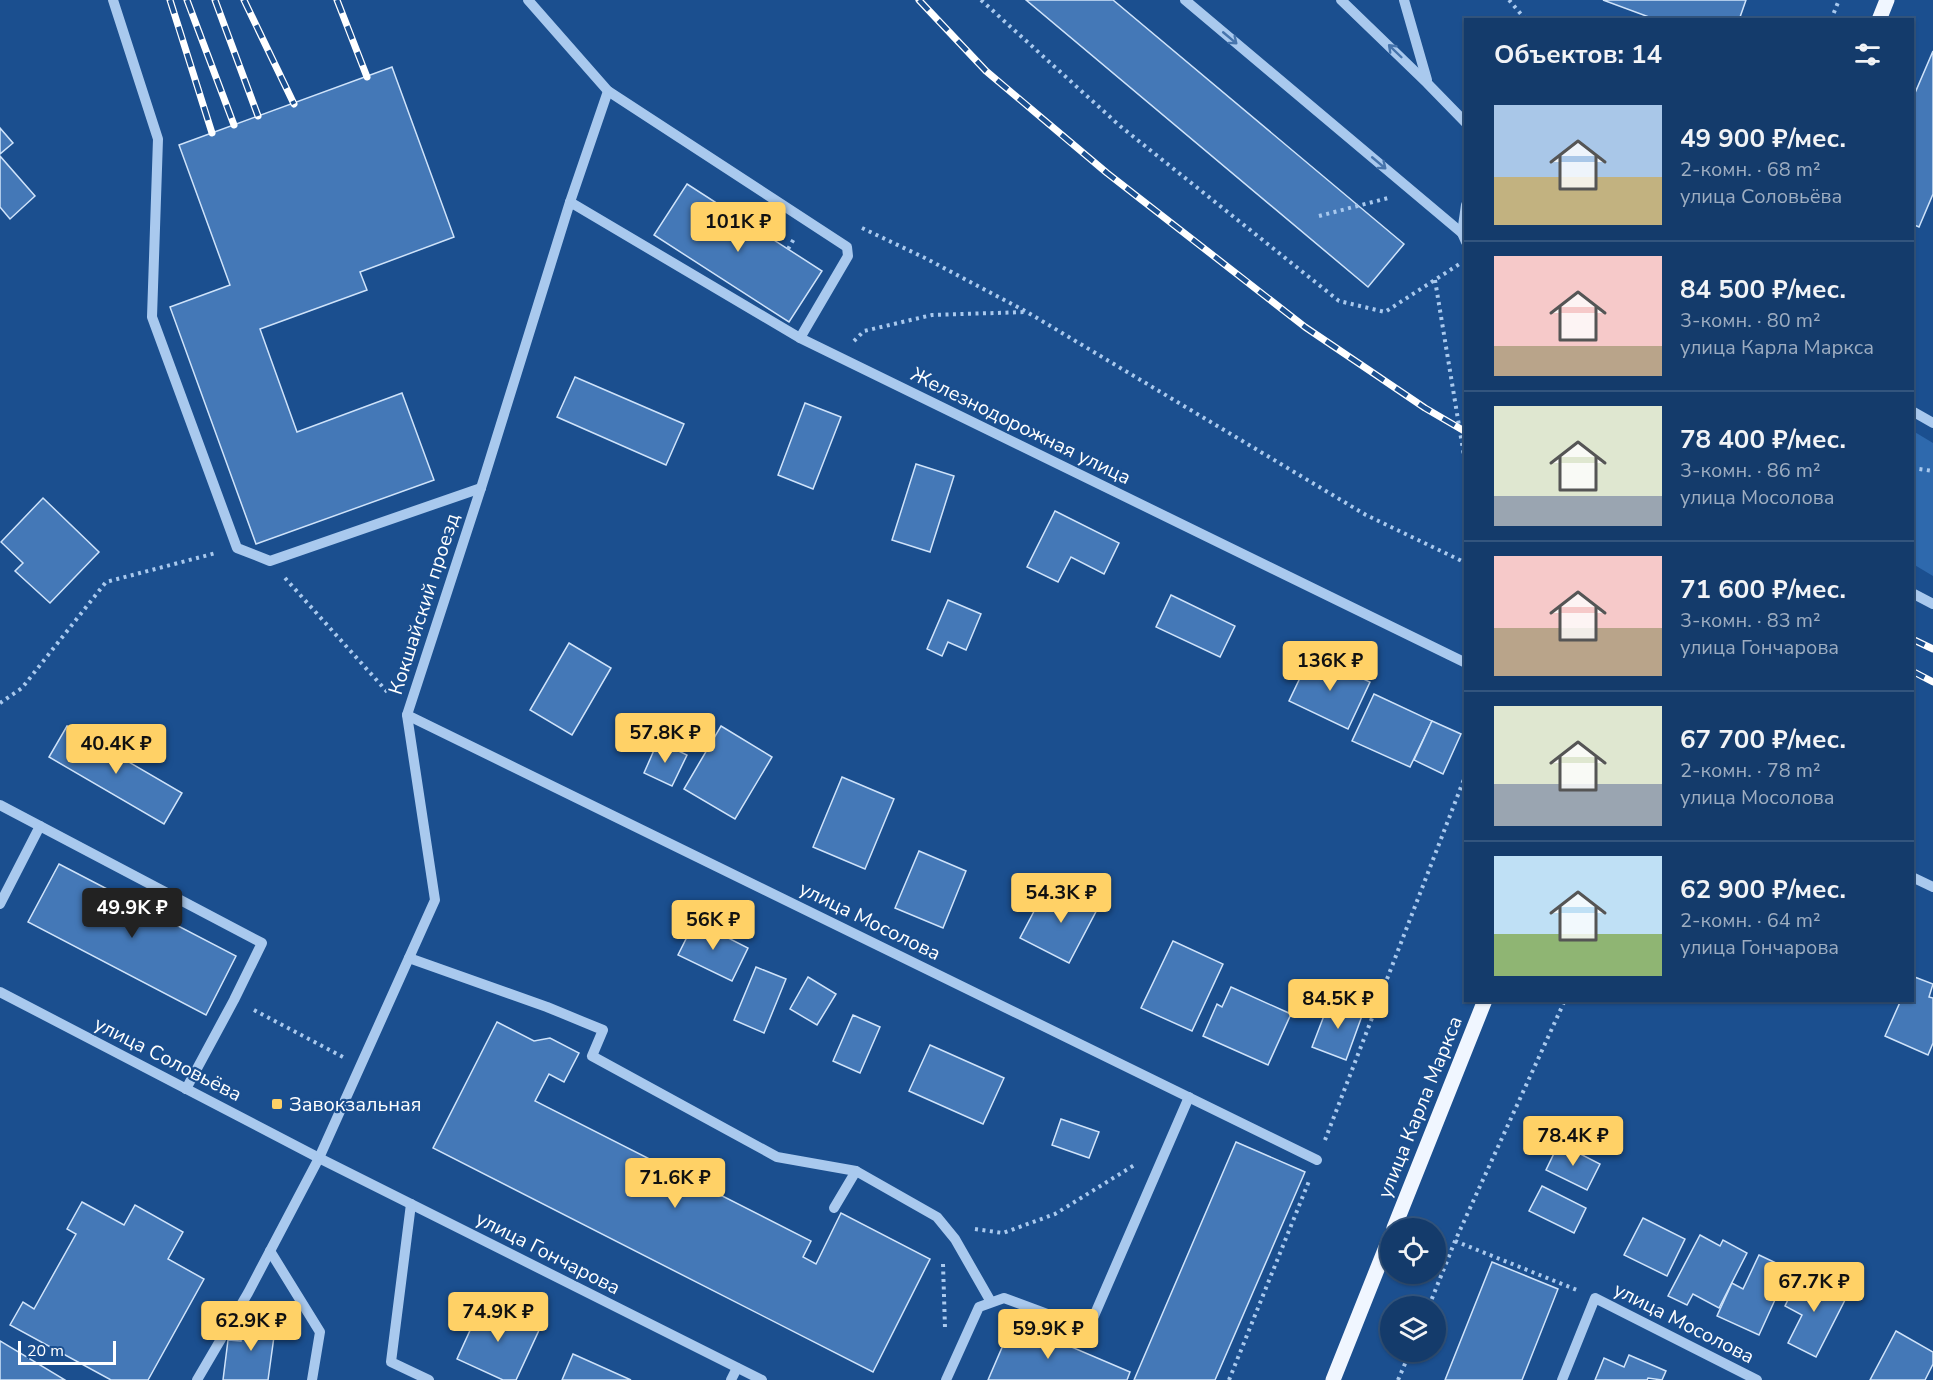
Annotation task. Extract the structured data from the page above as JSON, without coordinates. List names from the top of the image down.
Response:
{
  "streets": {
    "main road": ["улица Карла Маркса"],
    "street": [
      "Железнодорожная улица",
      "Кокшайский проезд",
      "улица Мосолова",
      "улица Соловьёва",
      "улица Гончарова"
    ]
  },
  "crossings": [
    ["Железнодорожная улица", "Кокшайский проезд"],
    ["Кокшайский проезд", "улица Мосолова"],
    ["Кокшайский проезд", "улица Соловьёва"],
    ["Кокшайский проезд", "улица Гончарова"],
    ["улица Соловьёва", "улица Гончарова"]
  ],
  "places": {
    "transit": ["Завокзальная"]
  },
  "scale_bar": "20 m",
  "page": {
    "heading": "Объектов: 14",
    "list": [
      {
        "name": "49 900 ₽/мес.",
        "note": "2-комн. · 68 m² · улица Соловьёва"
      },
      {
        "name": "84 500 ₽/мес.",
        "note": "3-комн. · 80 m² · улица Карла Маркса"
      },
      {
        "name": "78 400 ₽/мес.",
        "note": "3-комн. · 86 m² · улица Мосолова"
      },
      {
        "name": "71 600 ₽/мес.",
        "note": "3-комн. · 83 m² · улица Гончарова"
      },
      {
        "name": "67 700 ₽/мес.",
        "note": "2-комн. · 78 m² · улица Мосолова"
      },
      {
        "name": "62 900 ₽/мес.",
        "note": "2-комн. · 64 m² · улица Гончарова"
      }
    ],
    "price": [
      "101K ₽",
      "136K ₽",
      "57.8K ₽",
      "40.4K ₽",
      "54.3K ₽",
      "49.9K ₽",
      "56K ₽",
      "84.5K ₽",
      "78.4K ₽",
      "71.6K ₽",
      "67.7K ₽",
      "74.9K ₽",
      "62.9K ₽",
      "59.9K ₽"
    ],
    "scale": "20 m"
  }
}
